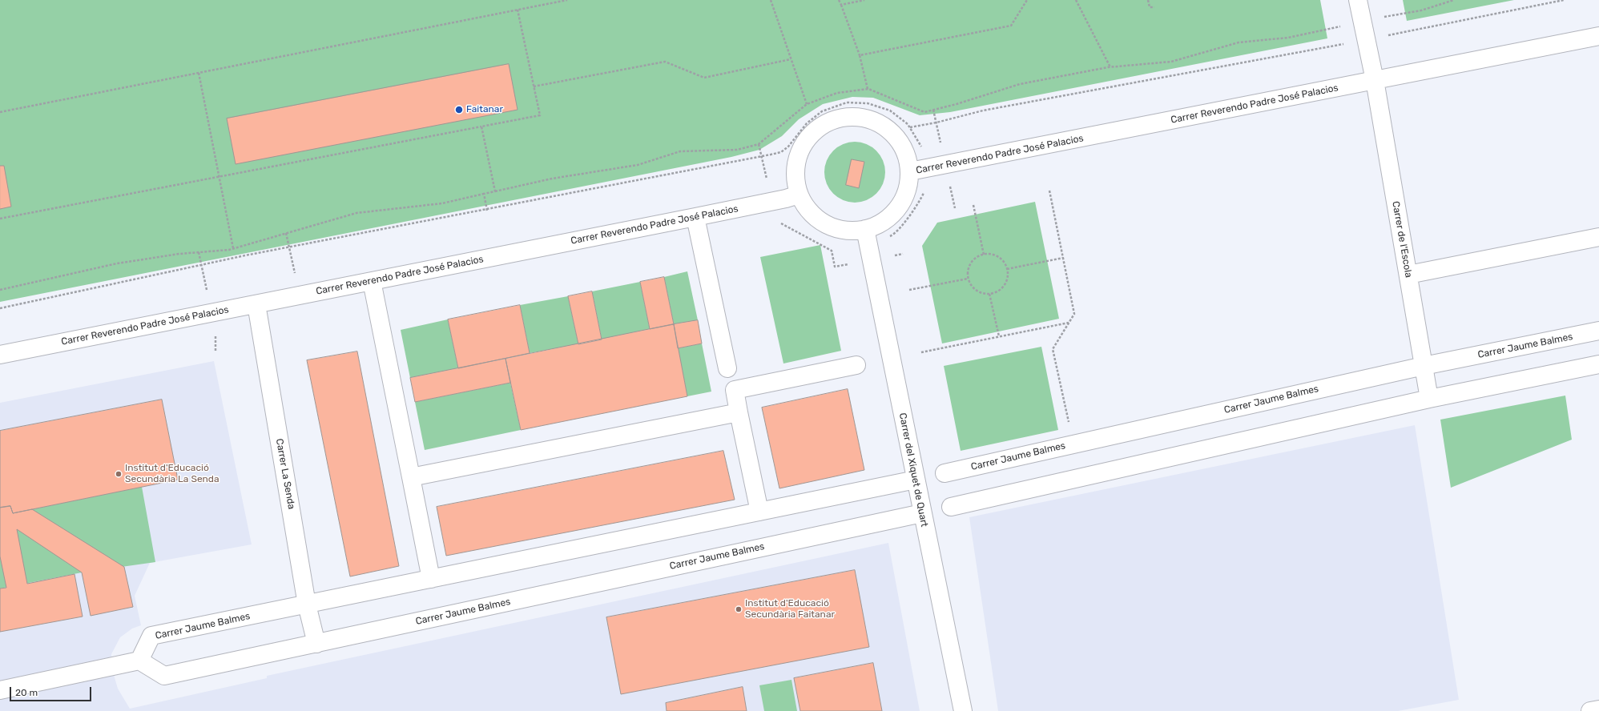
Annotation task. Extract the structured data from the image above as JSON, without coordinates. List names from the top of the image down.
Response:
{
  "streets": {
    "street": [
      "Carrer Reverendo Padre José Palacios",
      "Carrer de l'Escola",
      "Carrer Jaume Balmes",
      "Carrer del Xiquet de Quart",
      "Carrer La Senda"
    ]
  },
  "crossings": [
    ["Carrer Reverendo Padre José Palacios", "Carrer de l'Escola"],
    ["Carrer Reverendo Padre José Palacios", "Carrer La Senda"],
    ["Carrer de l'Escola", "Carrer Jaume Balmes"],
    ["Carrer Jaume Balmes", "Carrer del Xiquet de Quart"],
    ["Carrer Jaume Balmes", "Carrer La Senda"]
  ],
  "places": ["Faitanar", "Institut d'Educació Secundària La Senda", "Institut d'Educació Secundària Faitanar"],
  "scale_bar": "20 m"
}
